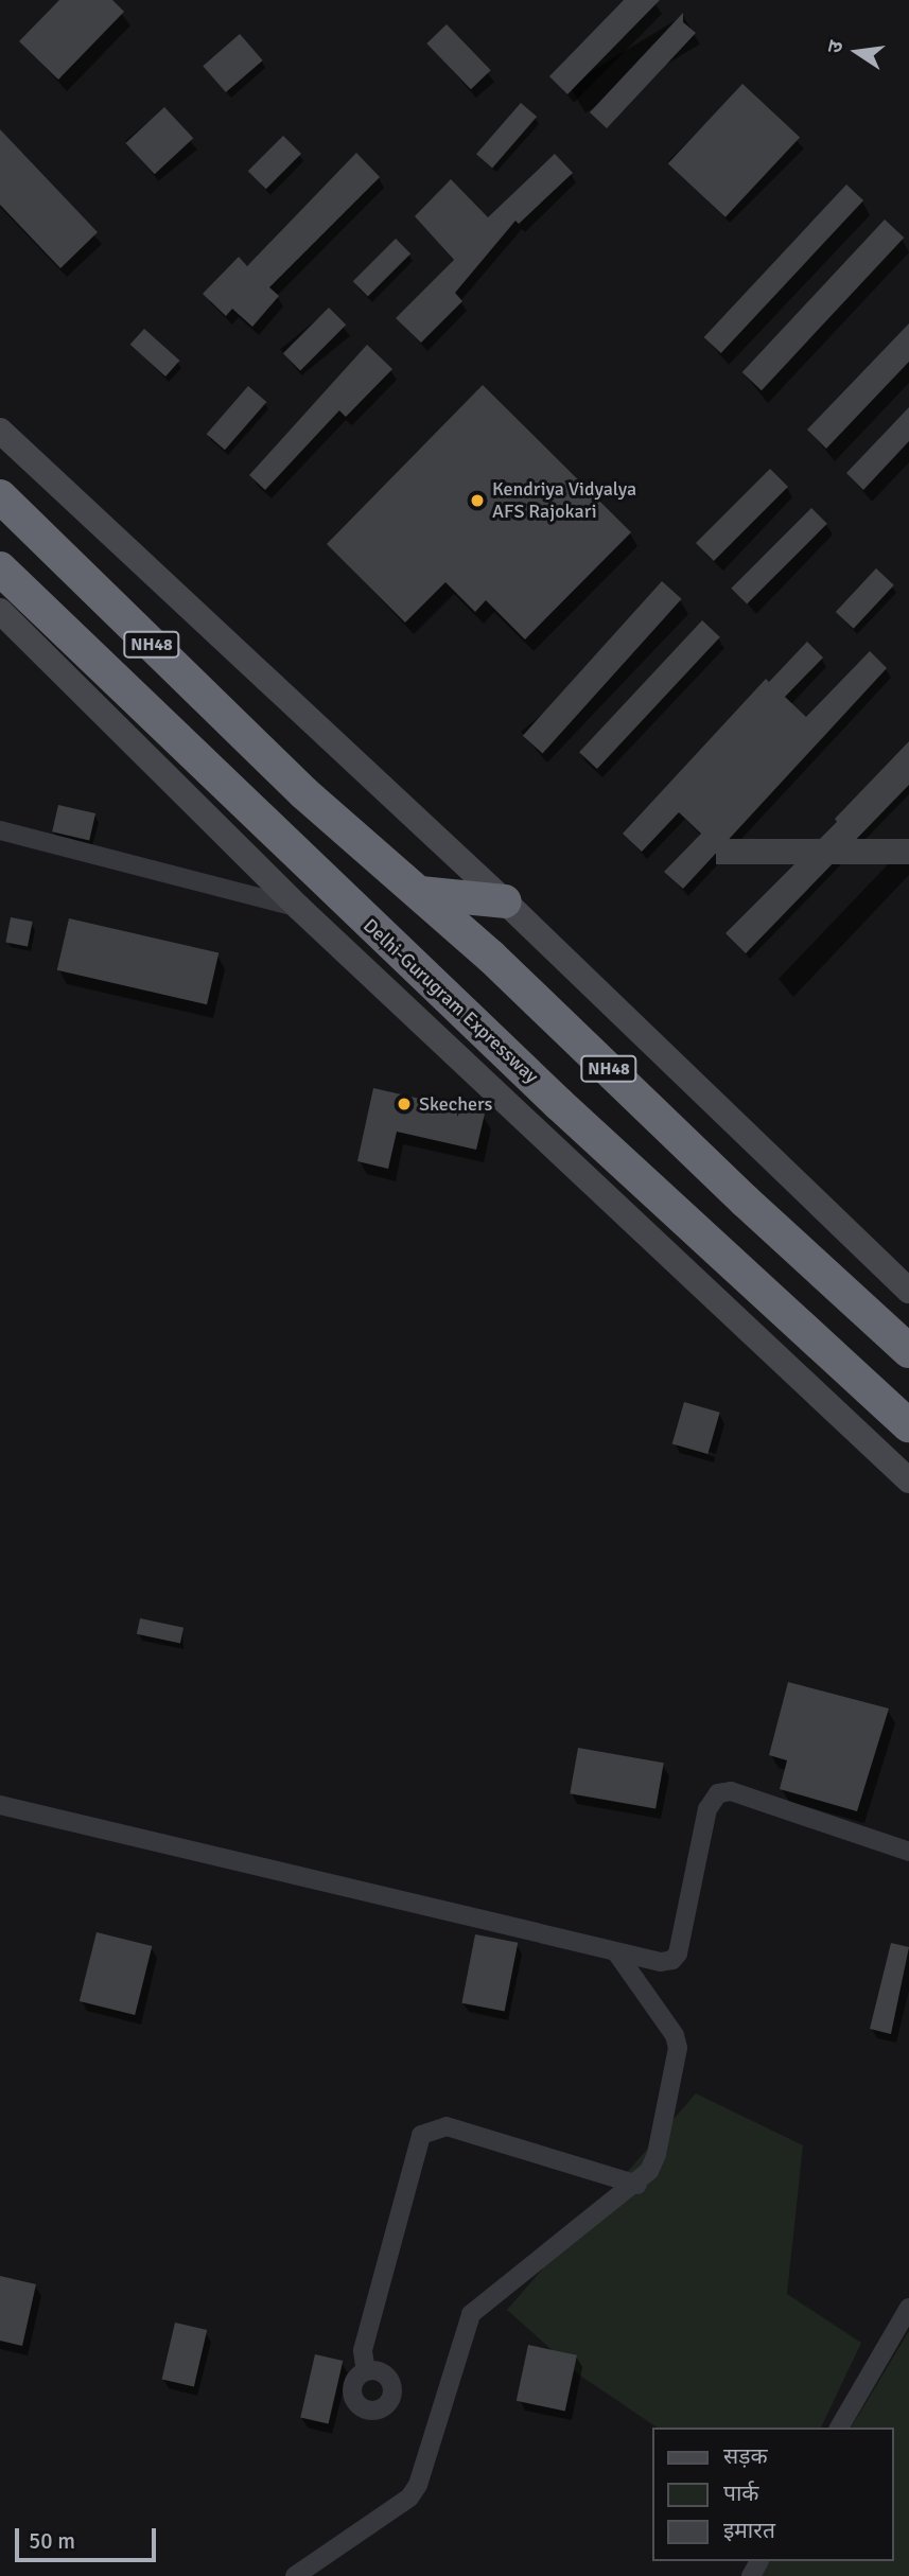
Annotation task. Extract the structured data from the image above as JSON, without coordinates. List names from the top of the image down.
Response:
{
  "streets": {
    "highway": ["NH48", "Delhi-Gurugram Expressway"]
  },
  "places": ["Kendriya Vidyalya AFS Rajokari", "Skechers"],
  "legend": ["सड़क", "पार्क", "इमारत"],
  "scale_bar": "50 m",
  "north": "left"
}
